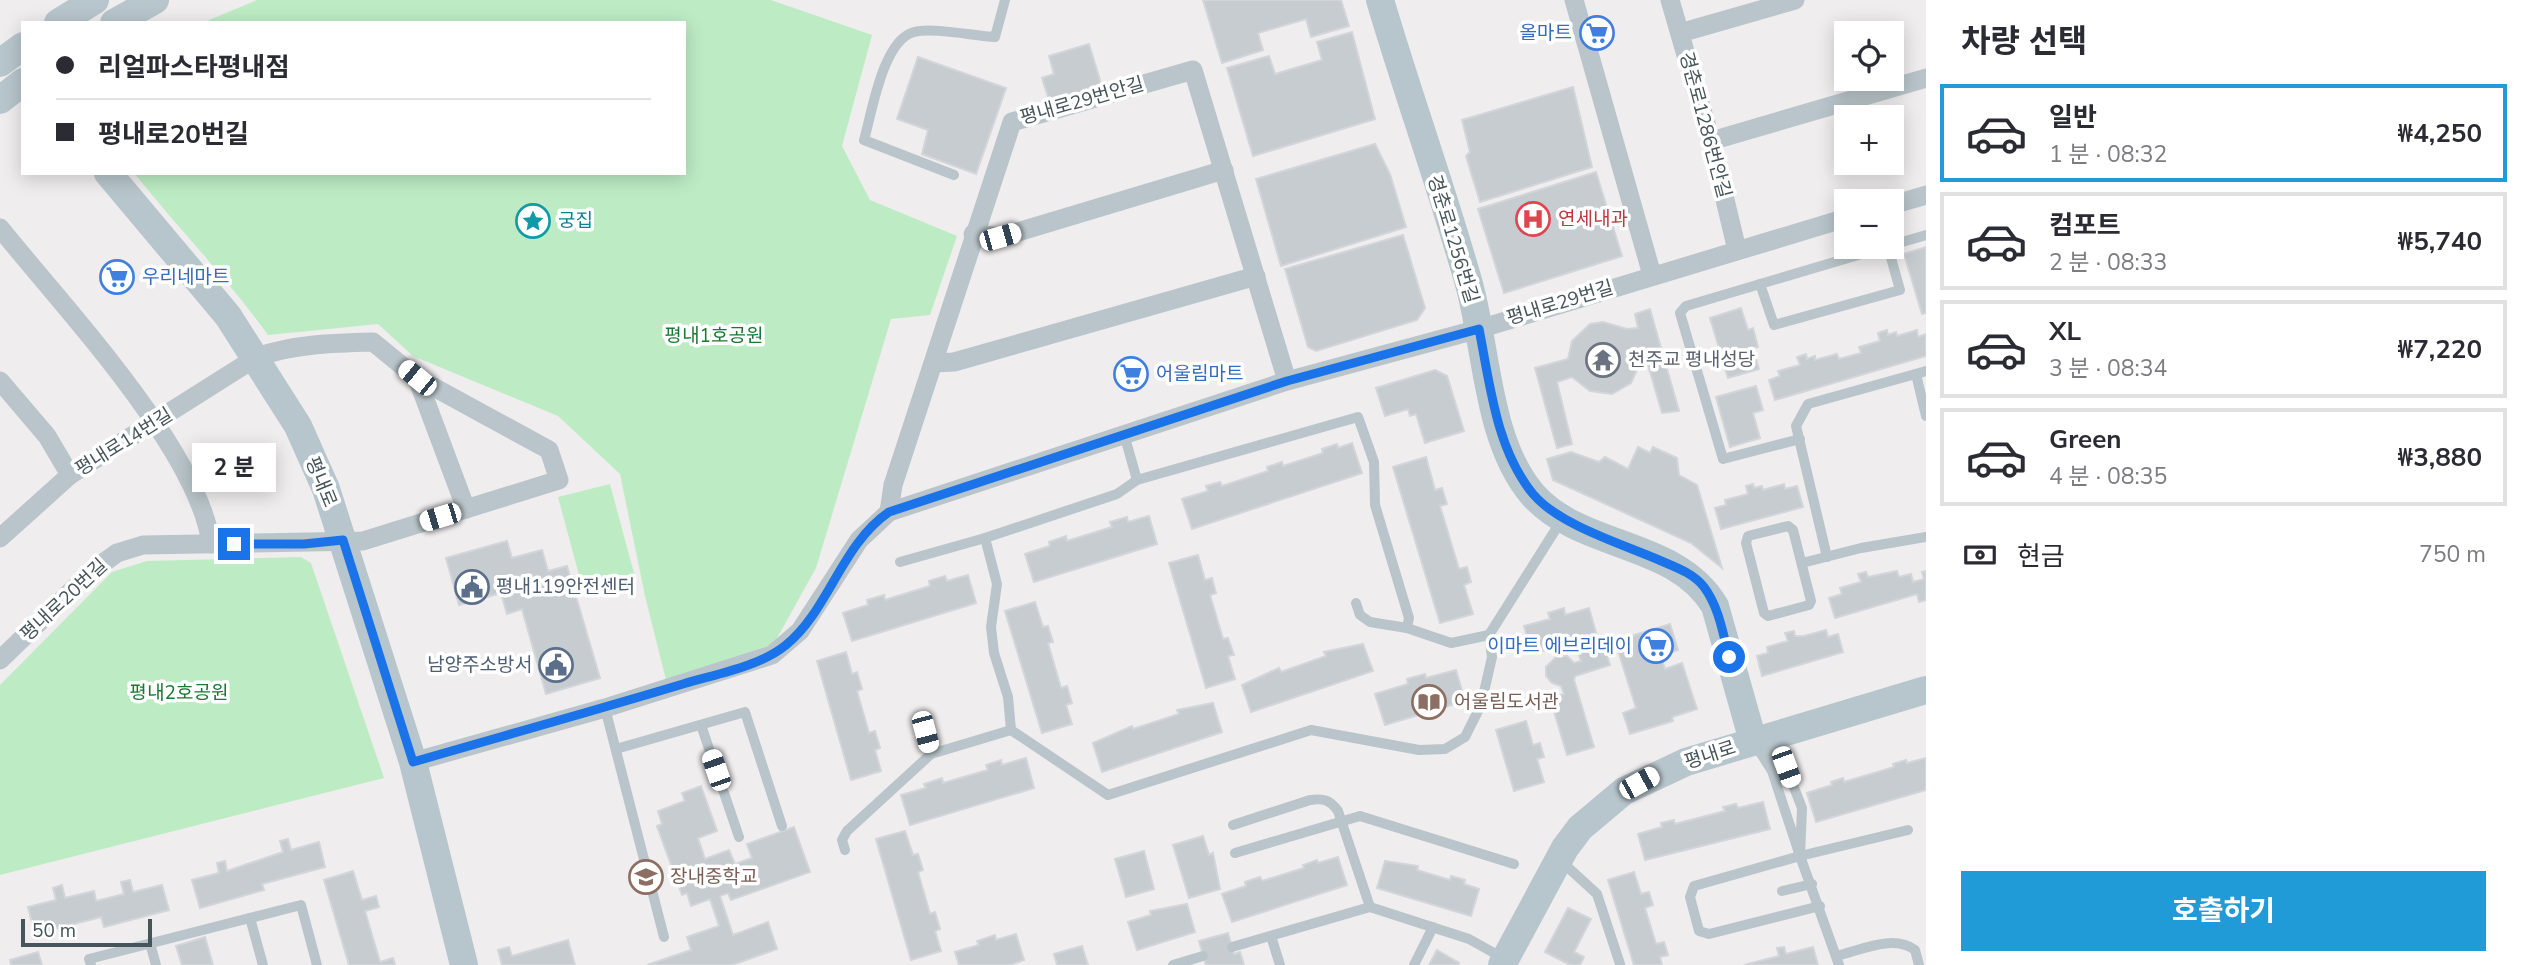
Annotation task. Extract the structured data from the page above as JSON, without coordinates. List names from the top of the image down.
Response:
{
  "streets": {
    "street": [
      "평내로29번안길",
      "경춘로1286번안길",
      "경춘로1256번길",
      "평내로29번길",
      "평내로14번길",
      "평내로",
      "평내로20번길"
    ]
  },
  "crossings": [
    ["평내로29번안길", "평내로29번길"],
    ["경춘로1286번안길", "평내로29번길"],
    ["경춘로1256번길", "평내로29번길"],
    ["경춘로1256번길", "평내로"],
    ["평내로29번길", "평내로"],
    ["평내로14번길", "평내로"],
    ["평내로14번길", "평내로20번길"],
    ["평내로", "평내로20번길"]
  ],
  "parks": ["평내1호공원", "평내2호공원"],
  "places": {
    "supermarket": [
      "올마트",
      "우리네마트",
      "어울림마트",
      "이마트 에브리데이"
    ],
    "hospital": ["연세내과"],
    "place": ["궁집"],
    "temple": ["천주교 평내성당"],
    "public building": ["평내119안전센터", "남양주소방서"],
    "library": ["어울림도서관"],
    "school or university": ["장내중학교"]
  },
  "scale_bar": "50 m",
  "page": {
    "heading": "차량 선택",
    "map_buttons": ["+", "−"],
    "banner": ["리얼파스타평내점", "평내로20번길"],
    "list": [
      {
        "name": "일반",
        "note": "1 분 · 08:32",
        "value": "₩4,250"
      },
      {
        "name": "컴포트",
        "note": "2 분 · 08:33",
        "value": "₩5,740"
      },
      {
        "name": "XL",
        "note": "3 분 · 08:34",
        "value": "₩7,220"
      },
      {
        "name": "Green",
        "note": "4 분 · 08:35",
        "value": "₩3,880"
      }
    ],
    "bubble": "2 분",
    "pay": ["현금", "750 m"],
    "buttons": "호출하기",
    "scale": "50 m"
  }
}
